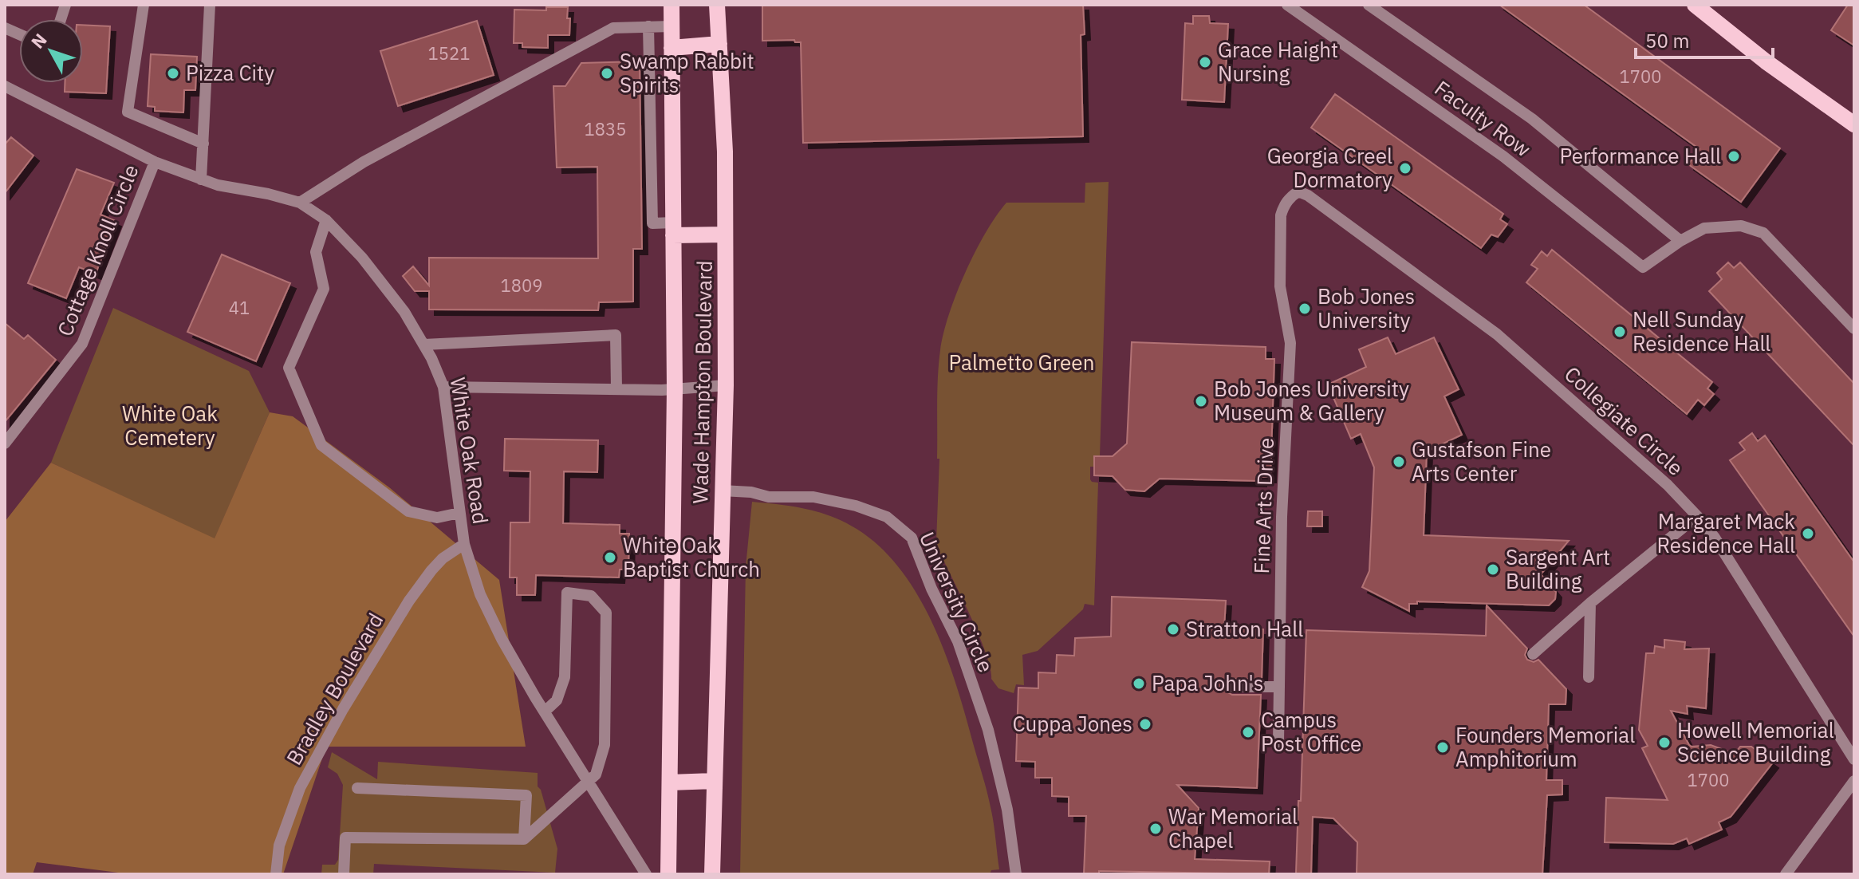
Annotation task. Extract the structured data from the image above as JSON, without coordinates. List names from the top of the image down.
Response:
{
  "streets": {
    "main road": ["Wade Hampton Boulevard"],
    "street": [
      "Faculty Row",
      "Cottage Knoll Circle",
      "Collegiate Circle",
      "White Oak Road",
      "Fine Arts Drive",
      "University Circle",
      "Bradley Boulevard"
    ]
  },
  "crossings": [
    ["Cottage Knoll Circle", "White Oak Road"],
    ["Wade Hampton Boulevard", "University Circle"],
    ["Collegiate Circle", "Fine Arts Drive"],
    ["White Oak Road", "Bradley Boulevard"]
  ],
  "parks": ["Palmetto Green", "White Oak Cemetery"],
  "places": [
    "Grace Haight Nursing",
    "Pizza City",
    "Swamp Rabbit Spirits",
    "Performance Hall",
    "Georgia Creel Dormatory",
    "Bob Jones University",
    "Nell Sunday Residence Hall",
    "Bob Jones University Museum & Gallery",
    "Gustafson Fine Arts Center",
    "Margaret Mack Residence Hall",
    "White Oak Baptist Church",
    "Sargent Art Building",
    "Stratton Hall",
    "Papa John's",
    "Cuppa Jones",
    "Campus Post Office",
    "Howell Memorial Science Building",
    "Founders Memorial Amphitorium",
    "War Memorial Chapel"
  ],
  "house_numbers": [
    "1521",
    "1700",
    "1835",
    "1809",
    "41",
    "1700"
  ],
  "scale_bar": "50 m",
  "north": "top left"
}
